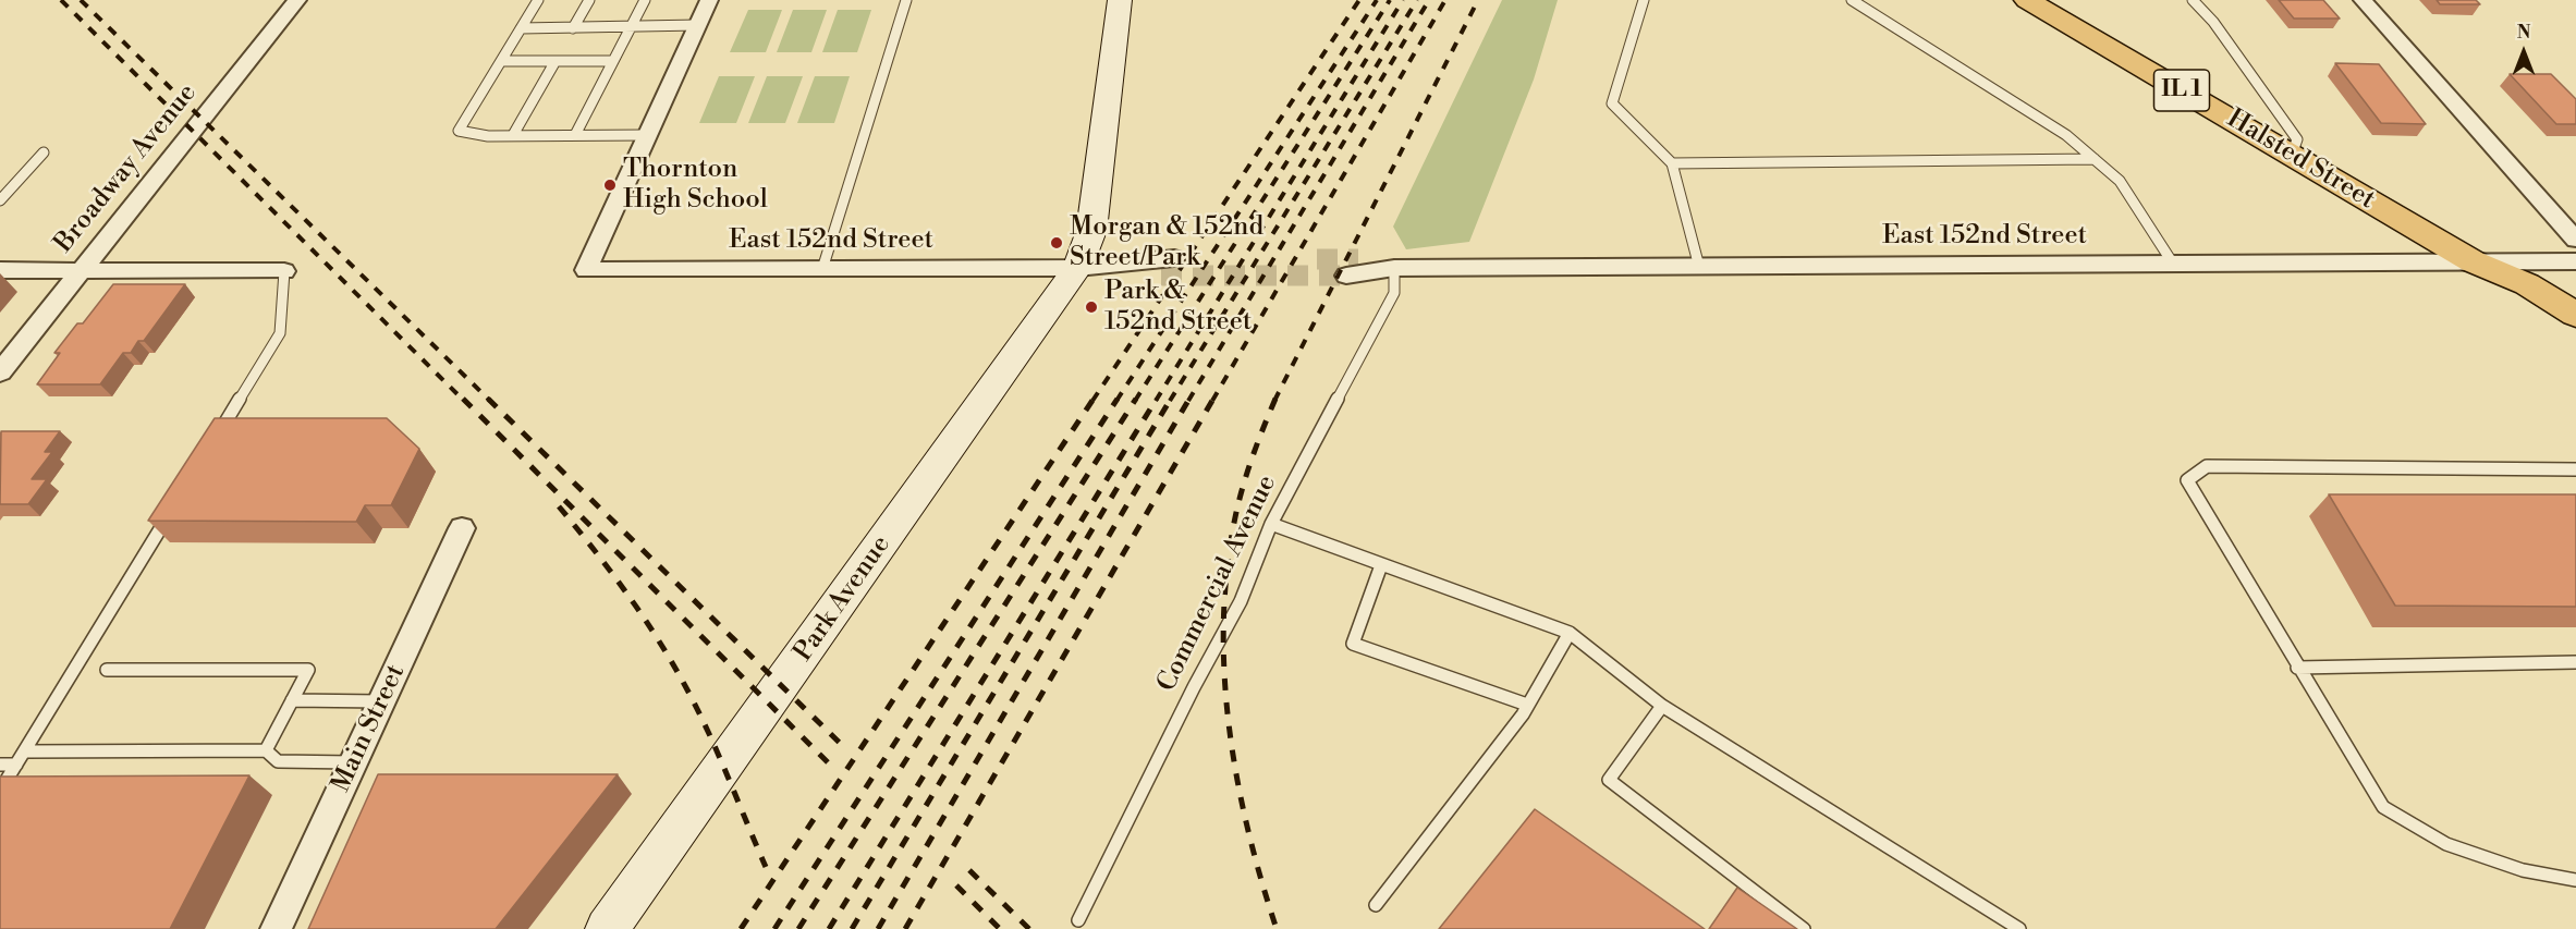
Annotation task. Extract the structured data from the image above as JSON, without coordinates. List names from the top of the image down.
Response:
{
  "streets": {
    "main road": ["IL 1", "Halsted Street"],
    "street": [
      "Broadway Avenue",
      "East 152nd Street",
      "Park Avenue",
      "Main Street"
    ],
    "lane": ["Commercial Avenue"]
  },
  "crossings": [
    ["Halsted Street", "East 152nd Street"],
    ["East 152nd Street", "Commercial Avenue"],
    ["East 152nd Street", "Park Avenue"]
  ],
  "places": ["Thornton High School", "Morgan & 152nd Street/Park", "Park & 152nd Street"],
  "north": "top"
}
